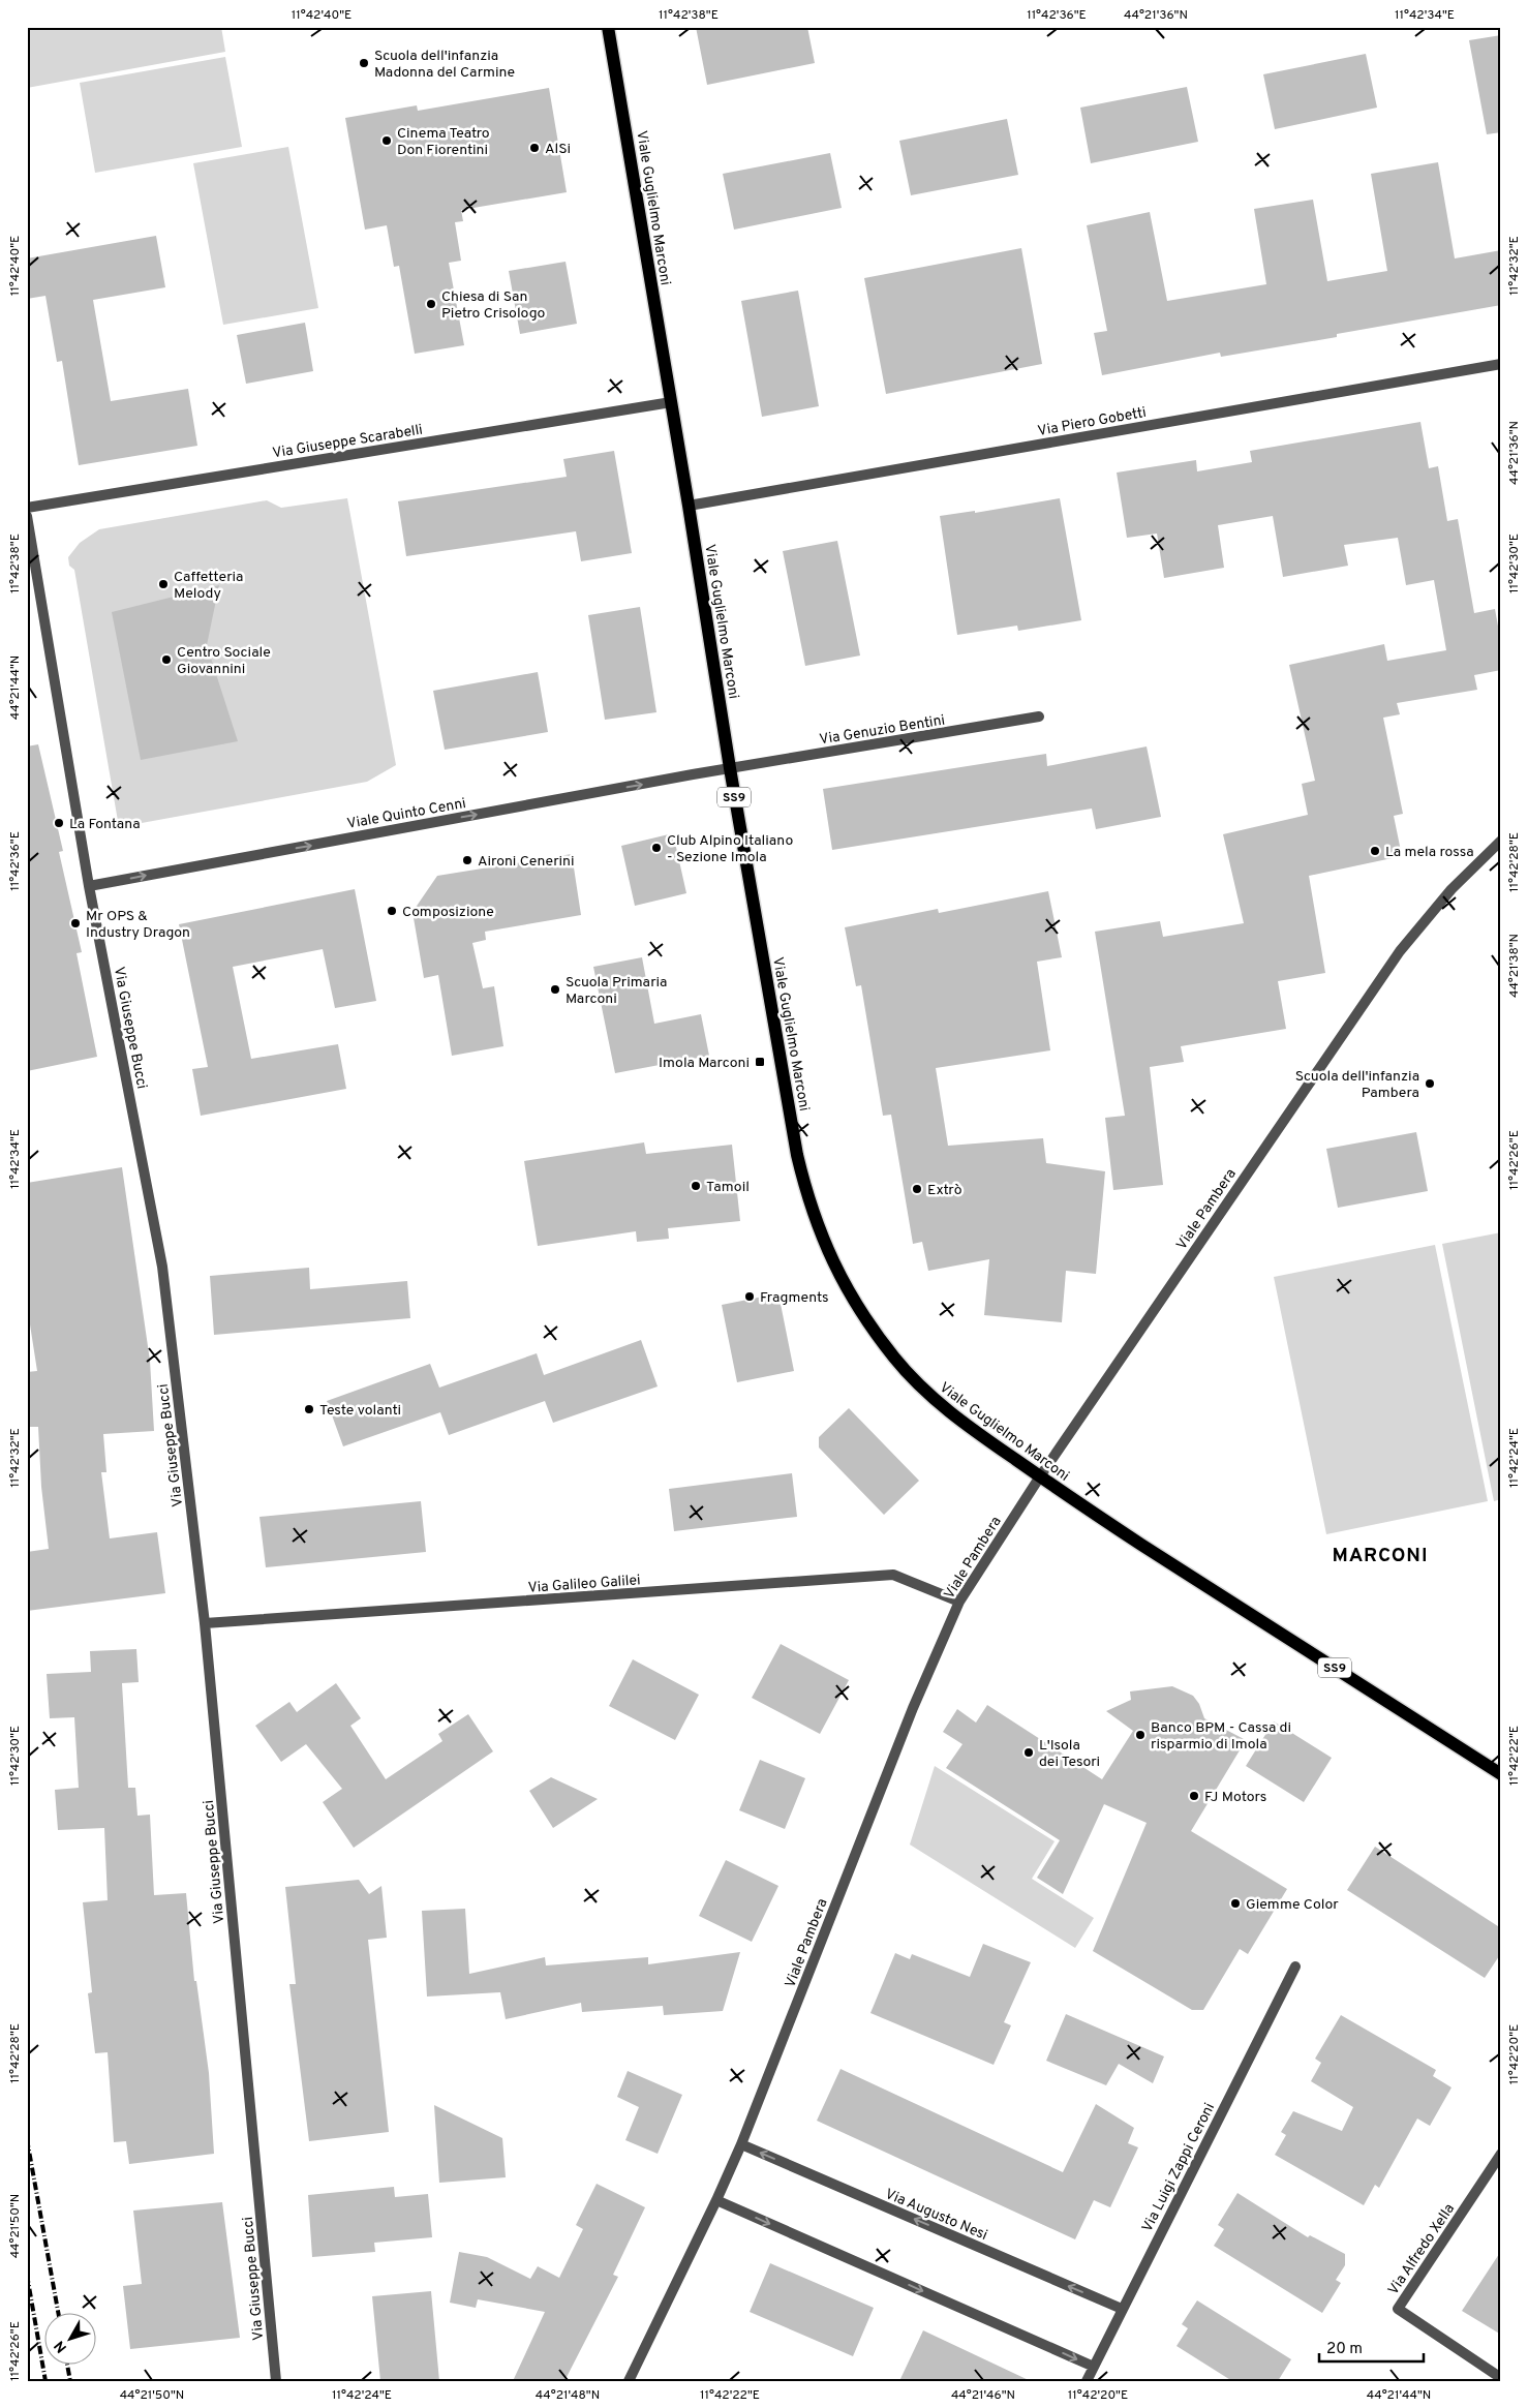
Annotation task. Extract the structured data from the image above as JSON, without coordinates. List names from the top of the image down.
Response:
{
  "streets": {
    "main road": ["Viale Guglielmo Marconi", "SS9"],
    "street": [
      "Via Piero Gobetti",
      "Via Giuseppe Scarabelli",
      "Via Genuzio Bentini",
      "Viale Quinto Cenni",
      "Via Giuseppe Bucci",
      "Viale Pambera",
      "Via Galileo Galilei",
      "Via Luigi Zappi Ceroni",
      "Via Augusto Nesi",
      "Via Alfredo Xella"
    ]
  },
  "crossings": [
    ["Viale Guglielmo Marconi", "Via Piero Gobetti"],
    ["Viale Guglielmo Marconi", "Via Giuseppe Scarabelli"],
    ["Viale Guglielmo Marconi", "Via Genuzio Bentini"],
    ["Viale Guglielmo Marconi", "Viale Quinto Cenni"],
    ["Viale Guglielmo Marconi", "Viale Pambera"],
    ["Via Genuzio Bentini", "Viale Quinto Cenni"],
    ["Viale Quinto Cenni", "Via Giuseppe Bucci"],
    ["Via Giuseppe Bucci", "Via Galileo Galilei"],
    ["Viale Pambera", "Via Galileo Galilei"],
    ["Viale Pambera", "Via Augusto Nesi"],
    ["Via Luigi Zappi Ceroni", "Via Augusto Nesi"]
  ],
  "one_way": ["Viale Quinto Cenni"],
  "districts": ["MARCONI"],
  "places": {
    "other": [
      "Scuola dell'infanzia Madonna del Carmine",
      "Cinema Teatro Don Fiorentini",
      "AlSi",
      "Chiesa di San Pietro Crisologo",
      "Caffetteria Melody",
      "Centro Sociale Giovannini",
      "La Fontana",
      "Club Alpino Italiano - Sezione Imola",
      "La mela rossa",
      "Aironi Cenerini",
      "Composizione",
      "Mr OPS & Industry Dragon",
      "Scuola Primaria Marconi",
      "Scuola dell'infanzia Pambera",
      "Tamoil",
      "Extrò",
      "Fragments",
      "Teste volanti",
      "Banco BPM - Cassa di risparmio di Imola",
      "L'Isola dei Tesori",
      "FJ Motors",
      "Giemme Color"
    ],
    "transit": ["Imola Marconi"]
  },
  "scale_bar": "20 m",
  "north": "bottom left",
  "coordinates": [
    "11°42'40\"E",
    "11°42'38\"E",
    "11°42'36\"E",
    "44°21'36\"N",
    "11°42'34\"E",
    "11°42'32\"E",
    "11°42'30\"E",
    "44°21'44\"N",
    "11°42'28\"E",
    "44°21'38\"N",
    "11°42'26\"E",
    "11°42'24\"E",
    "11°42'22\"E",
    "11°42'20\"E",
    "44°21'50\"N",
    "44°21'48\"N",
    "44°21'46\"N"
  ]
}
